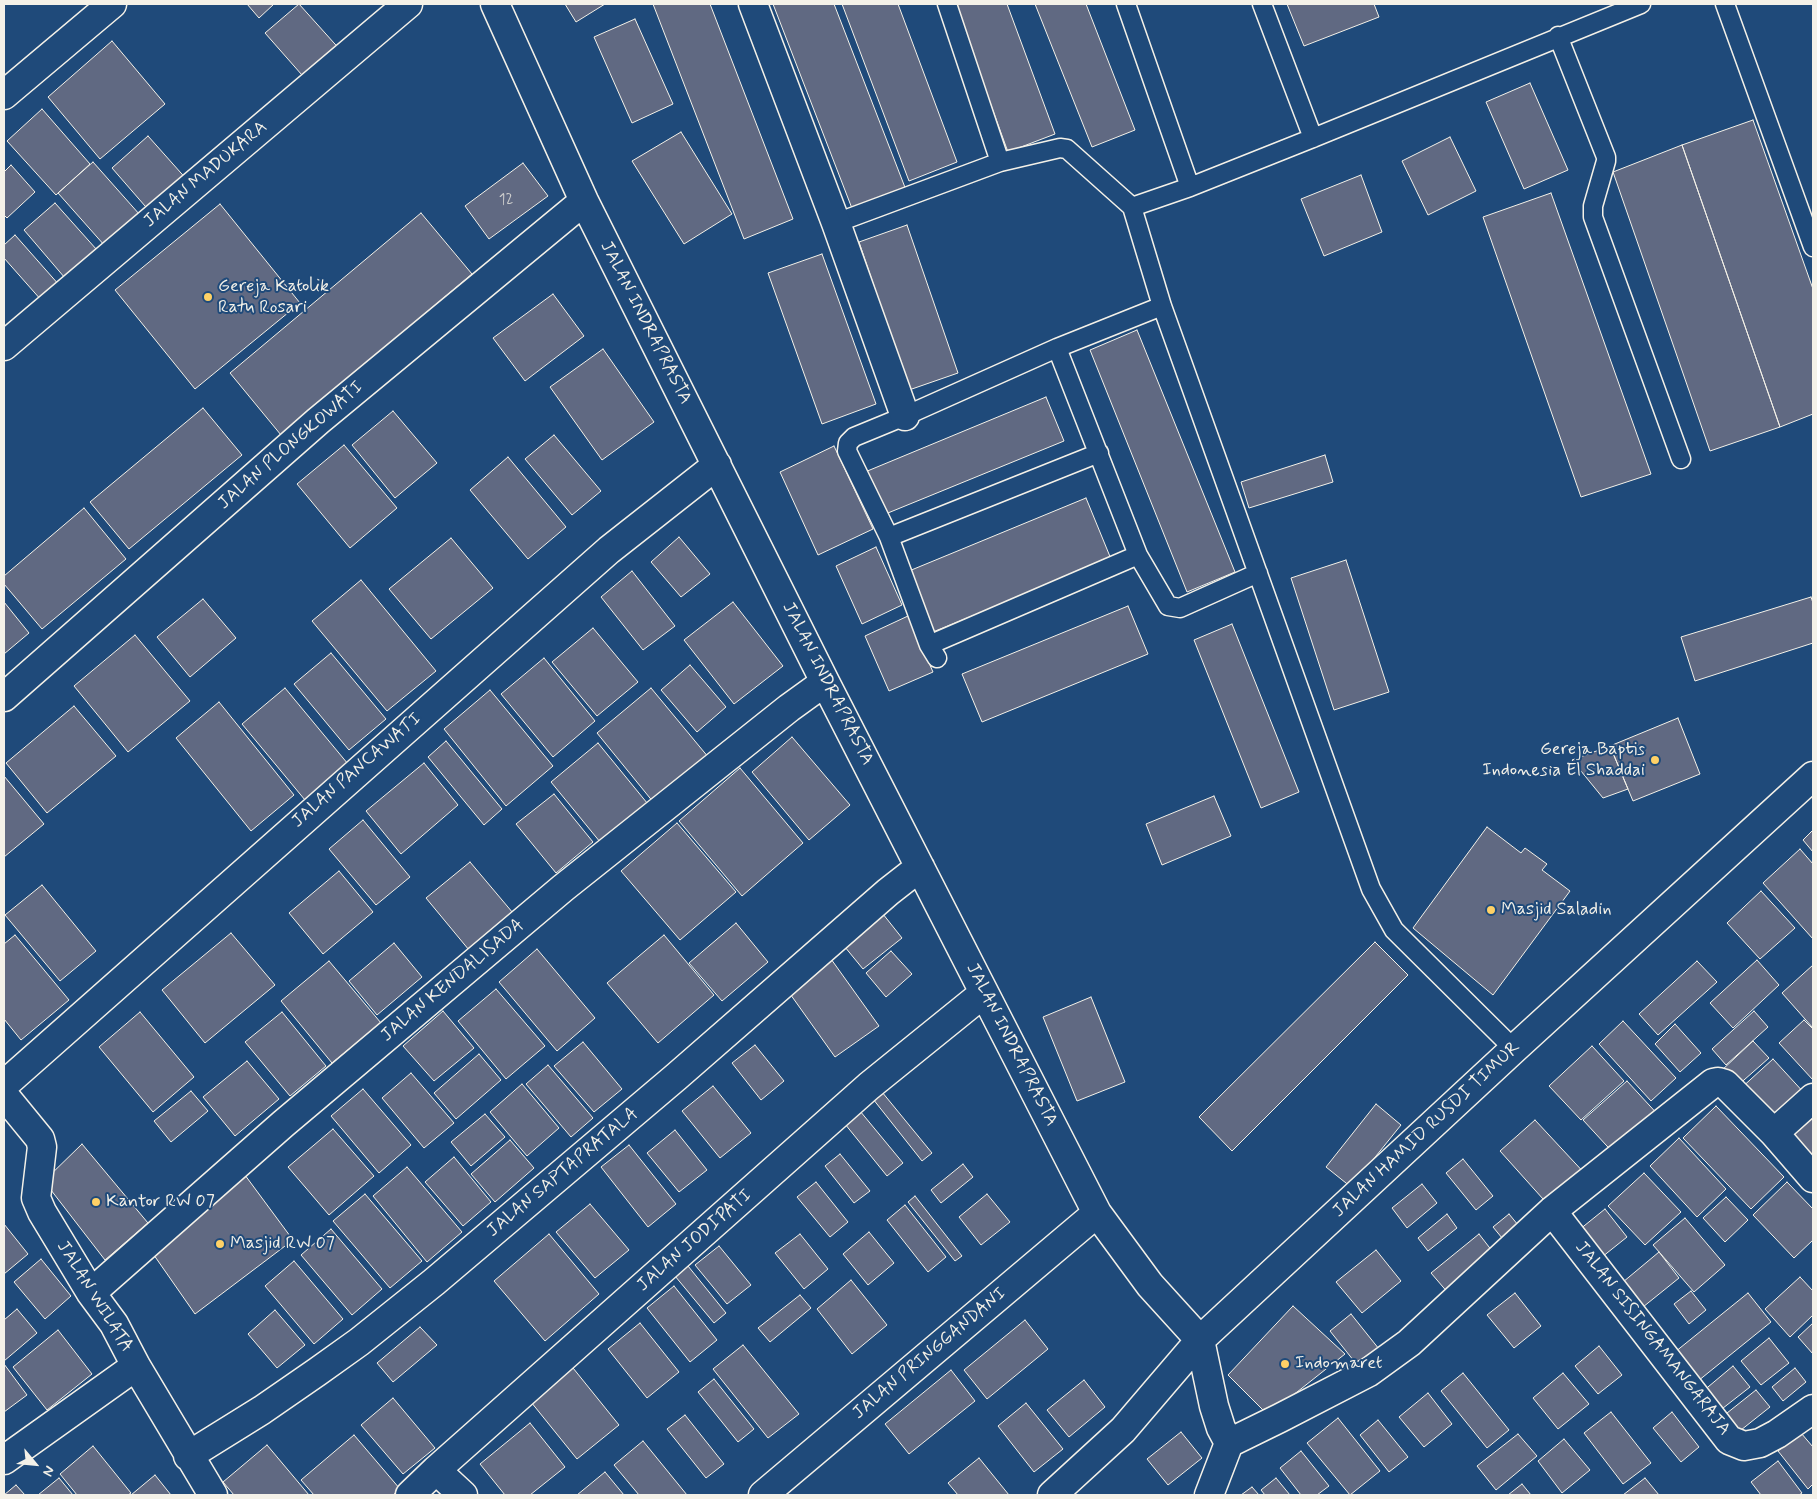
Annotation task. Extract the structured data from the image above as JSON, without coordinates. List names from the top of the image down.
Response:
{
  "streets": {
    "street": [
      "JALAN MADUKARA",
      "JALAN INDRAPRASTA",
      "JALAN PLONGKOWATI",
      "JALAN PANCAWATI",
      "JALAN KENDALISADA",
      "JALAN HAMID RUSDI TIMUR",
      "JALAN SAPTAPRATALA",
      "JALAN JODIPATI",
      "JALAN WILATA",
      "JALAN SISINGAMANGARAJA",
      "JALAN PRINGGANDANI"
    ]
  },
  "crossings": [
    ["JALAN INDRAPRASTA", "JALAN PLONGKOWATI"],
    ["JALAN INDRAPRASTA", "JALAN PANCAWATI"],
    ["JALAN INDRAPRASTA", "JALAN KENDALISADA"],
    ["JALAN INDRAPRASTA", "JALAN HAMID RUSDI TIMUR"],
    ["JALAN INDRAPRASTA", "JALAN SAPTAPRATALA"],
    ["JALAN INDRAPRASTA", "JALAN JODIPATI"],
    ["JALAN INDRAPRASTA", "JALAN PRINGGANDANI"],
    ["JALAN KENDALISADA", "JALAN WILATA"],
    ["JALAN SAPTAPRATALA", "JALAN WILATA"]
  ],
  "places": [
    "Gereja Katolik Ratu Rosari",
    "Gereja Baptis Indonesia El Shaddai",
    "Masjid Saladin",
    "Kantor RW 07",
    "Masjid RW 07",
    "Indomaret"
  ],
  "house_numbers": ["12"],
  "north": "bottom right"
}
